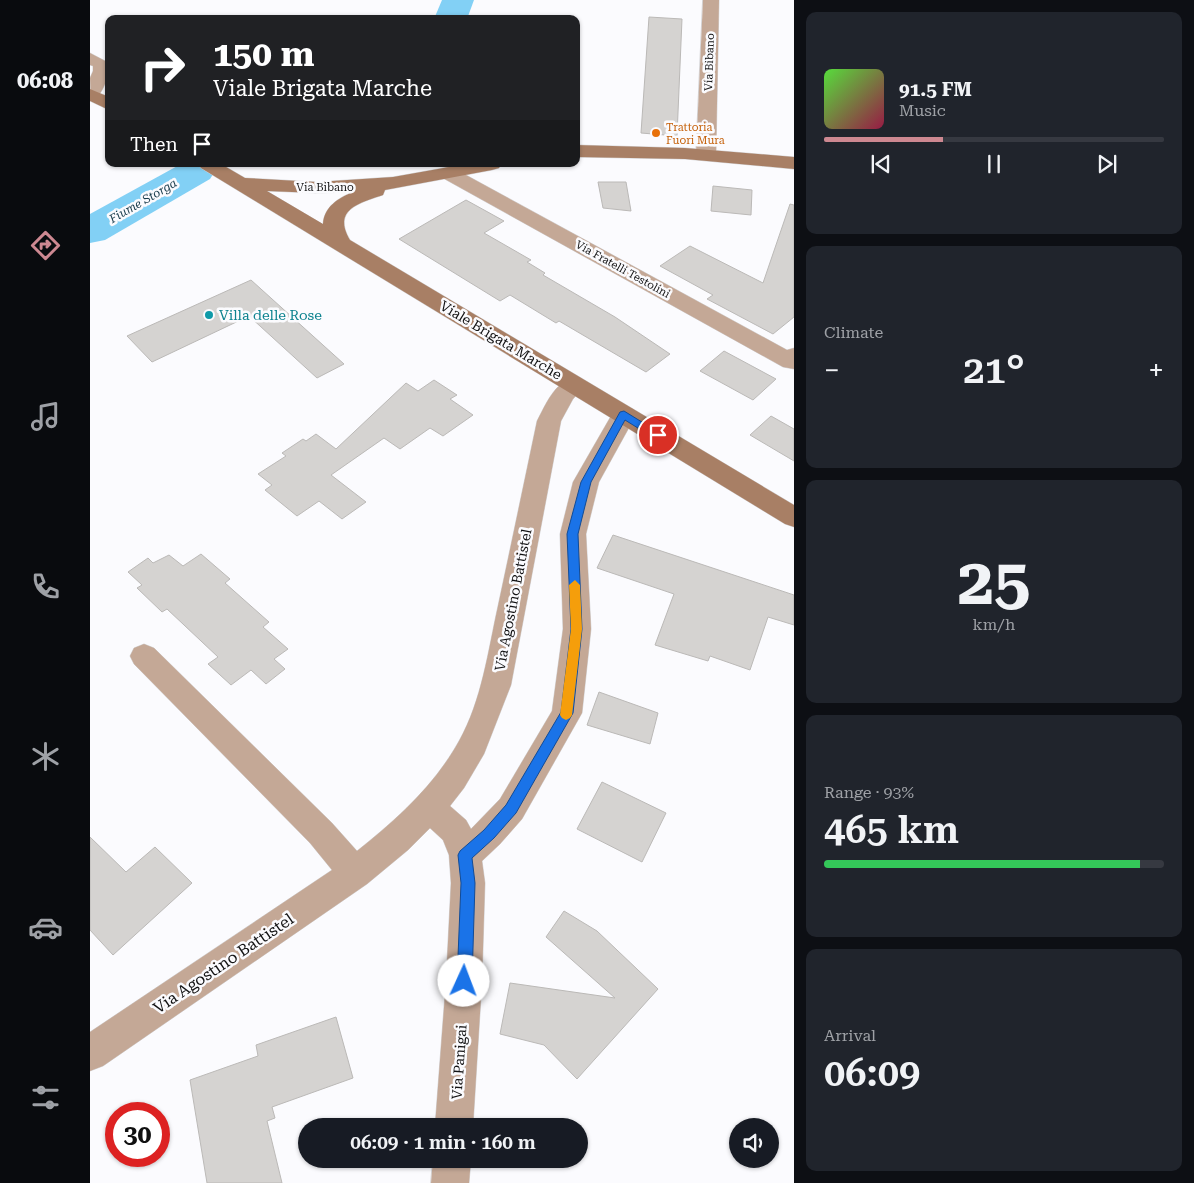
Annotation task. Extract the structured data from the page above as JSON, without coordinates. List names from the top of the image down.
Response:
{
  "streets": {
    "street": [
      "Via Bibano",
      "Via Fratelli Testolini",
      "Viale Brigata Marche",
      "Via Agostino Battistel",
      "Via Panigai"
    ]
  },
  "crossings": [
    ["Via Bibano", "Via Fratelli Testolini"],
    ["Via Bibano", "Viale Brigata Marche"],
    ["Viale Brigata Marche", "Via Agostino Battistel"]
  ],
  "water": ["Fiume Storga"],
  "places": ["Trattoria Fuori Mura", "Villa delle Rose"],
  "page": {
    "tabs": "06:08",
    "turn": ["150 m", "Viale Brigata Marche"],
    "song": ["91.5 FM", "Music"],
    "then": "Then",
    "tile": [
      "Climate",
      ["25", "km/h"],
      ["Range · 93%", "465 km"],
      ["Arrival", "06:09"]
    ],
    "heat": ["−", "21°", "+"],
    "limit": "30",
    "trip": "06:09 · 1 min · 160 m"
  }
}
